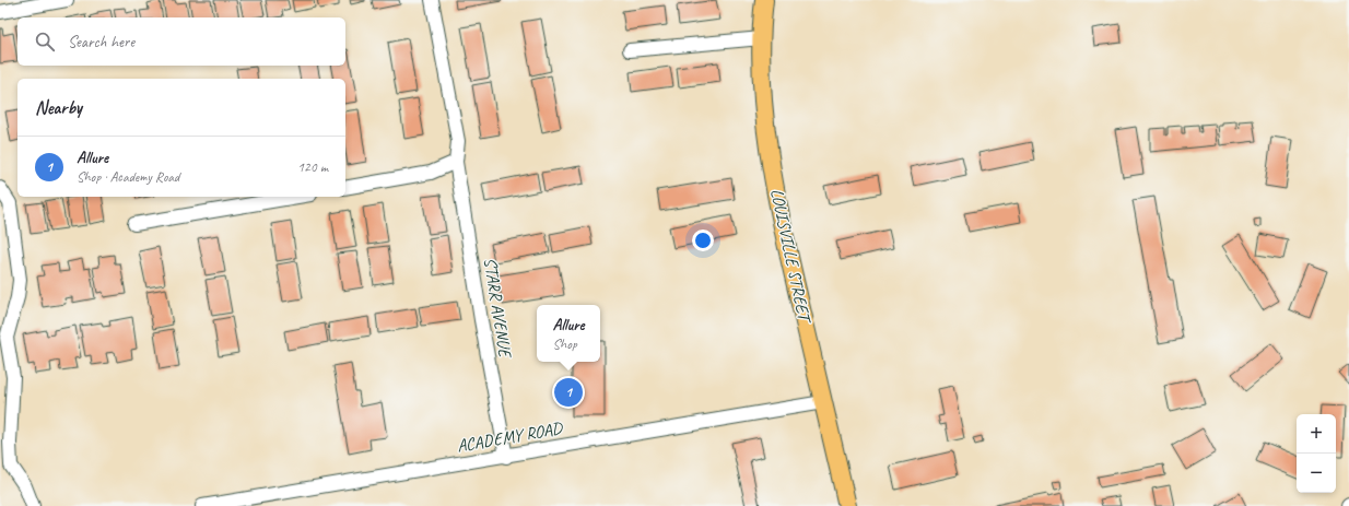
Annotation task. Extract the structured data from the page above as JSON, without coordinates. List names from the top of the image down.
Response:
{
  "streets": {
    "main road": ["LOUISVILLE STREET"],
    "street": ["STARR AVENUE", "ACADEMY ROAD"]
  },
  "crossings": [
    ["LOUISVILLE STREET", "ACADEMY ROAD"],
    ["STARR AVENUE", "ACADEMY ROAD"]
  ],
  "page": {
    "search": "Search here",
    "heading": "Nearby",
    "list": [
      {
        "mark": "1",
        "name": "Allure",
        "note": "Shop · Academy Road",
        "value": "120 m"
      }
    ],
    "popup": ["Allure", "Shop"],
    "pins": "1",
    "map_buttons": ["+", "−"]
  }
}
